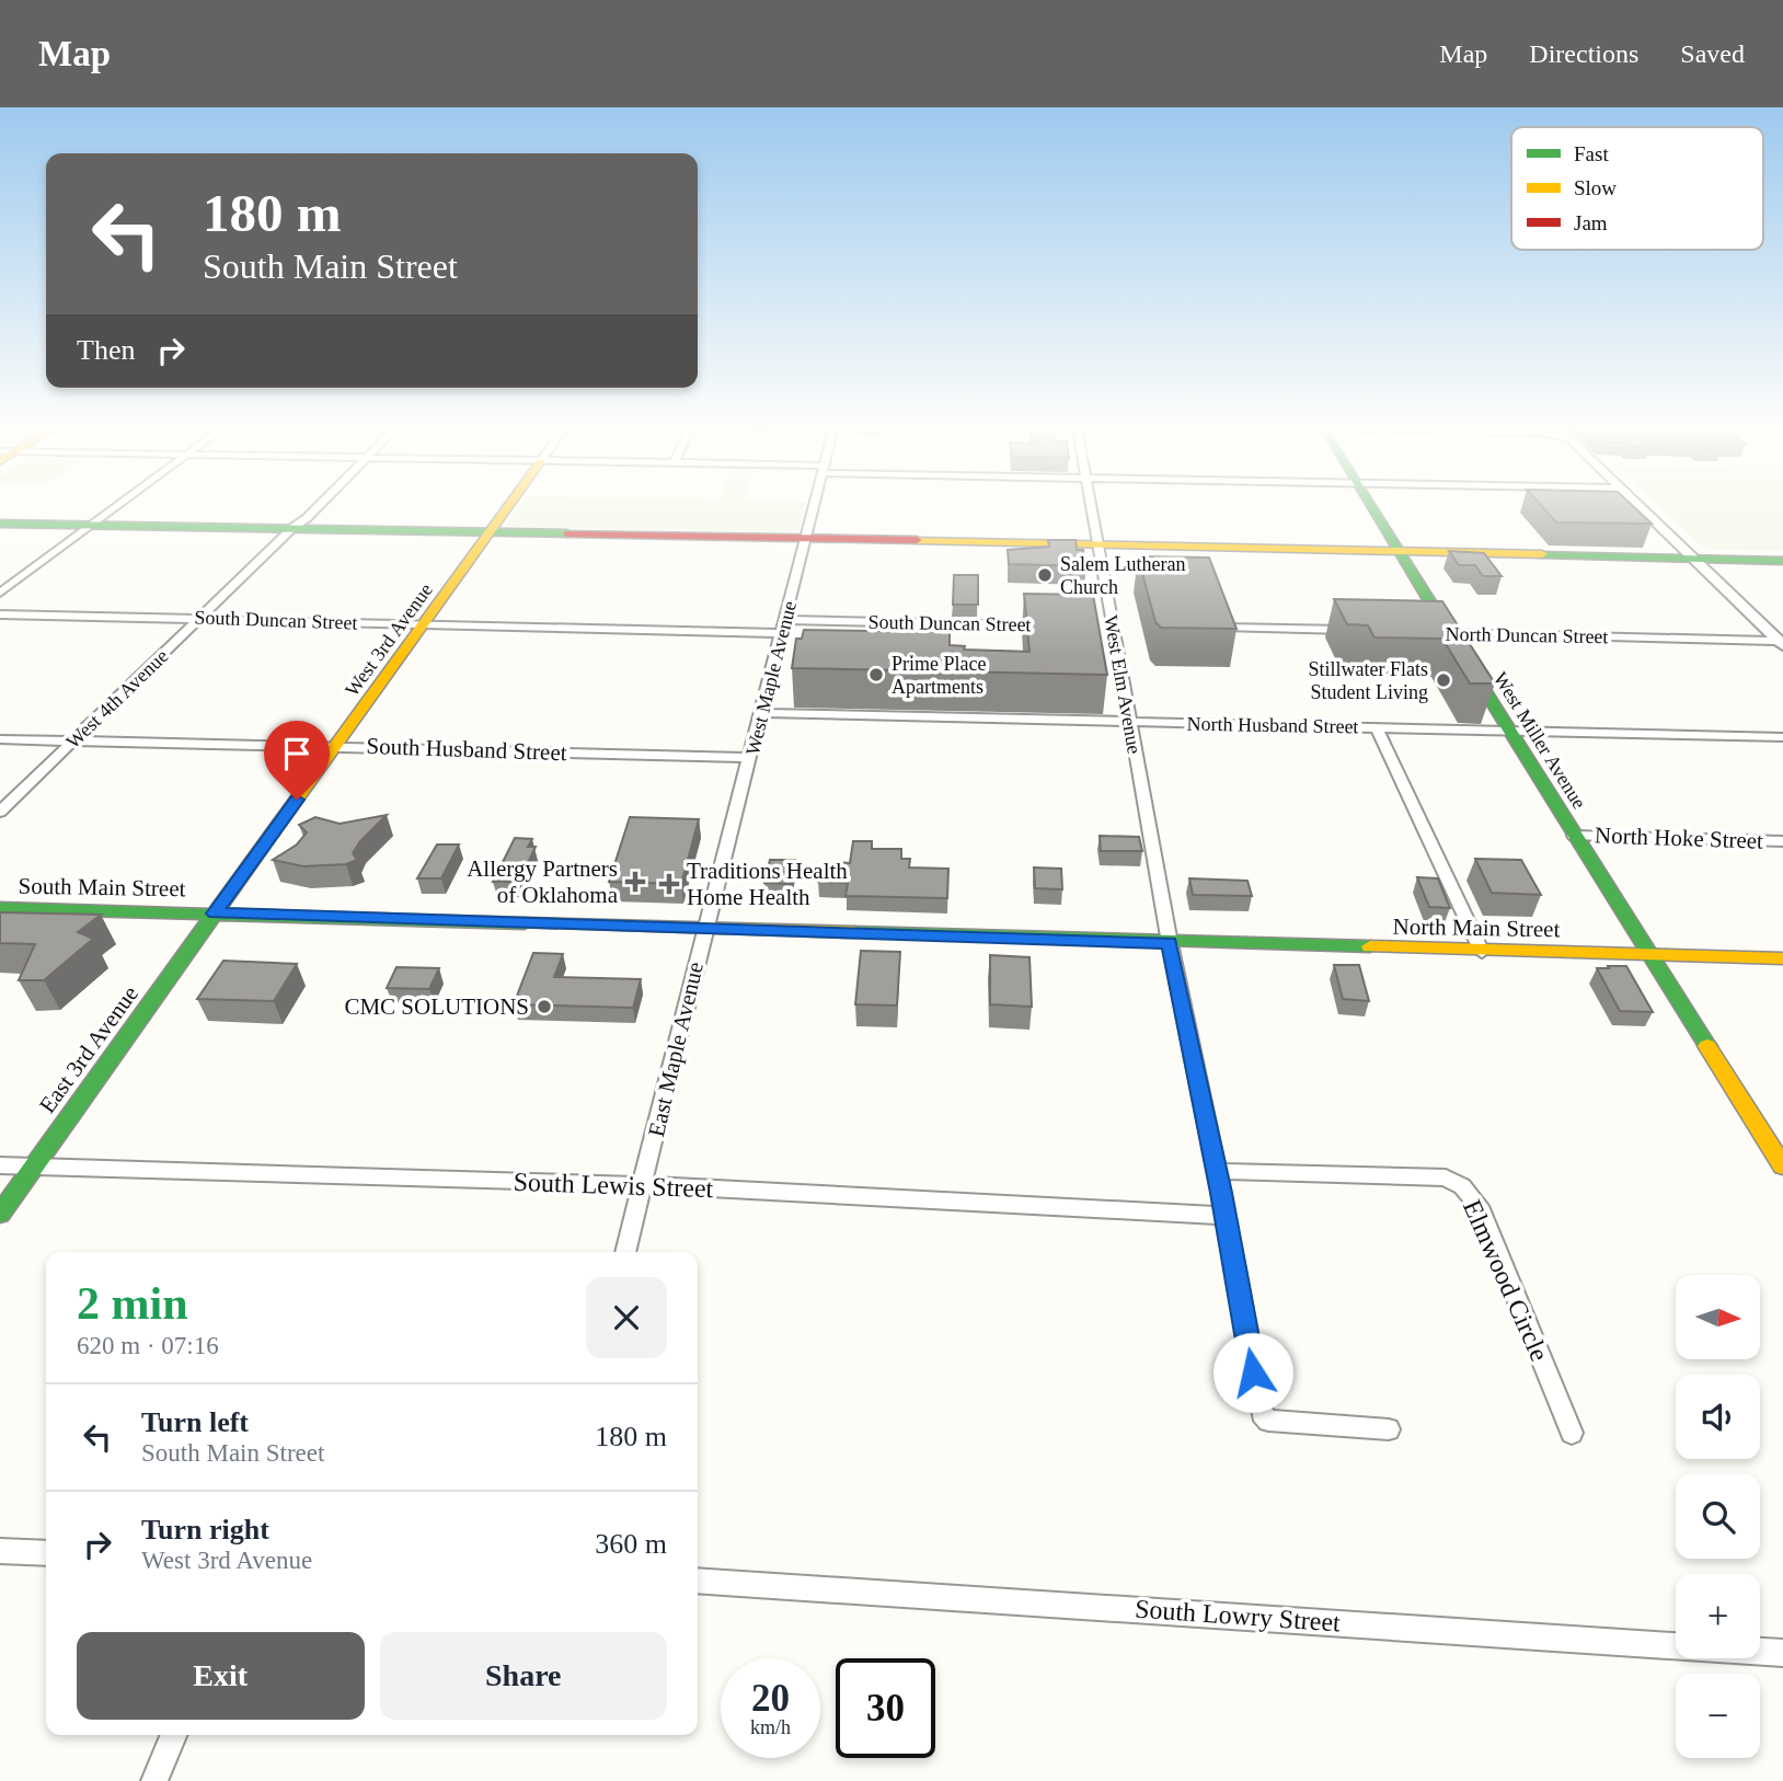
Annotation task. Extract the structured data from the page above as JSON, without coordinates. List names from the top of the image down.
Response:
{
  "streets": {
    "main road": [
      "West 3rd Avenue",
      "West Miller Avenue",
      "South Main Street",
      "North Main Street",
      "East 3rd Avenue"
    ],
    "street": [
      "South Duncan Street",
      "North Duncan Street",
      "West Maple Avenue",
      "West Elm Avenue",
      "West 4th Avenue",
      "North Husband Street",
      "South Husband Street",
      "North Hoke Street",
      "East Maple Avenue",
      "South Lewis Street",
      "Elmwood Circle",
      "South Lowry Street"
    ]
  },
  "crossings": [
    ["South Duncan Street", "West 3rd Avenue"],
    ["South Duncan Street", "West Maple Avenue"],
    ["South Duncan Street", "West 4th Avenue"],
    ["North Duncan Street", "West Miller Avenue"],
    ["West 3rd Avenue", "South Husband Street"],
    ["West 3rd Avenue", "South Main Street"],
    ["West 3rd Avenue", "East 3rd Avenue"],
    ["West Maple Avenue", "North Husband Street"],
    ["West Maple Avenue", "South Husband Street"],
    ["West Maple Avenue", "South Main Street"],
    ["West Maple Avenue", "East Maple Avenue"],
    ["West Elm Avenue", "North Husband Street"],
    ["West Elm Avenue", "South Main Street"],
    ["West Elm Avenue", "North Main Street"],
    ["West Elm Avenue", "South Lewis Street"],
    ["West Elm Avenue", "Elmwood Circle"],
    ["West 4th Avenue", "South Husband Street"],
    ["North Husband Street", "West Miller Avenue"],
    ["West Miller Avenue", "North Hoke Street"],
    ["West Miller Avenue", "North Main Street"],
    ["South Main Street", "North Main Street"],
    ["South Main Street", "East 3rd Avenue"],
    ["South Main Street", "East Maple Avenue"],
    ["East 3rd Avenue", "South Lewis Street"],
    ["East Maple Avenue", "South Lewis Street"]
  ],
  "places": {
    "other": [
      "Salem Lutheran Church",
      "Prime Place Apartments",
      "Stillwater Flats Student Living",
      "CMC SOLUTIONS"
    ],
    "health": ["Allergy Partners of Oklahoma", "Traditions Health Home Health"]
  },
  "legend": ["Fast", "Slow", "Jam"],
  "north": "right",
  "page": {
    "header": "Map",
    "nav": ["Map", "Directions", "Saved"],
    "turn": ["180 m", "South Main Street"],
    "then": "Then",
    "heading": ["2 min", "620 m · 07:16"],
    "map_buttons": ["+", "−"],
    "list": [
      {
        "name": "Turn left",
        "note": "South Main Street",
        "value": "180 m"
      },
      {
        "name": "Turn right",
        "note": "West 3rd Avenue",
        "value": "360 m"
      }
    ],
    "buttons": ["Exit", "Share"],
    "speed": "20 km/h",
    "limit": "30"
  }
}
